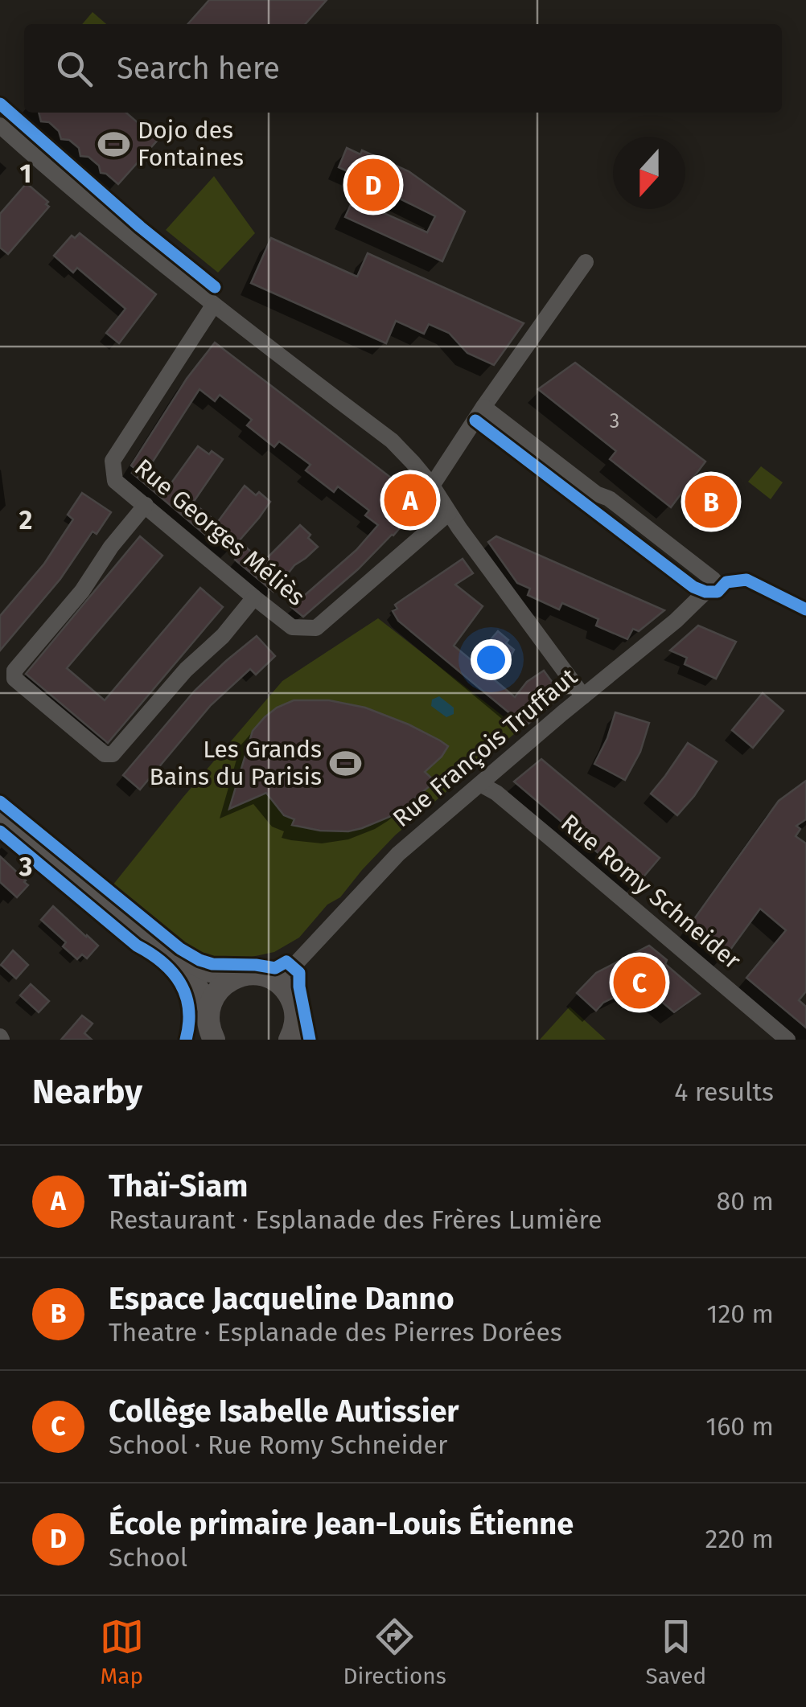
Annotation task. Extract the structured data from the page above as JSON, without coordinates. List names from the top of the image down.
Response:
{
  "streets": {
    "street": ["Rue Georges Méliès", "Rue François Truffaut", "Rue Romy Schneider"]
  },
  "crossings": [
    ["Rue François Truffaut", "Rue Romy Schneider"]
  ],
  "places": {
    "sports": ["Dojo des Fontaines", "Les Grands Bains du Parisis"]
  },
  "house_numbers": ["3"],
  "north": "bottom",
  "page": {
    "search": "Search here",
    "pins": [
      "D",
      "A",
      "B",
      "C"
    ],
    "heading": ["Nearby", "4 results"],
    "list": [
      {
        "mark": "A",
        "name": "Thaï-Siam",
        "note": "Restaurant · Esplanade des Frères Lumière",
        "value": "80 m"
      },
      {
        "mark": "B",
        "name": "Espace Jacqueline Danno",
        "note": "Theatre · Esplanade des Pierres Dorées",
        "value": "120 m"
      },
      {
        "mark": "C",
        "name": "Collège Isabelle Autissier",
        "note": "School · Rue Romy Schneider",
        "value": "160 m"
      },
      {
        "mark": "D",
        "name": "École primaire Jean-Louis Étienne",
        "note": "School",
        "value": "220 m"
      }
    ],
    "nav": ["Map", "Directions", "Saved"]
  },
  "grid": {
    "rows": ["1", "2", "3"]
  }
}
